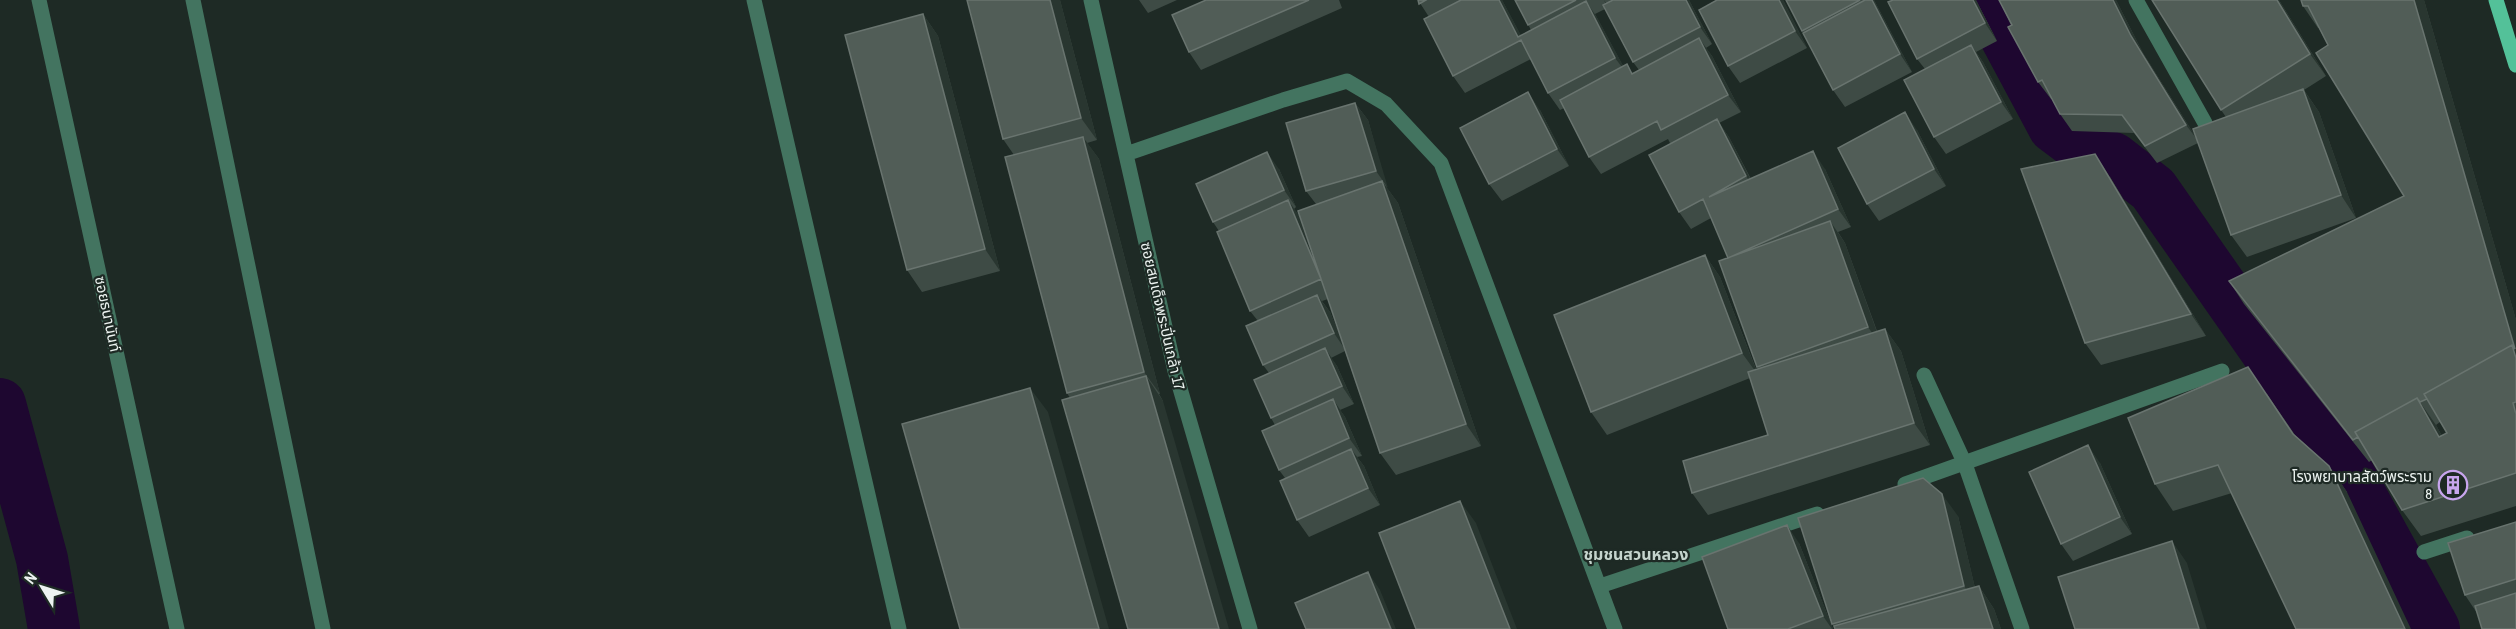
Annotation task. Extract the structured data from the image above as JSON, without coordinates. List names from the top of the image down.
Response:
{
  "streets": {
    "street": ["ซอยธนานันท์", "ซอยสมเด็จพระปิ่นเกล้า 17"]
  },
  "districts": ["ชุมชนสวนหลวง"],
  "places": {
    "building": ["โรงพยาบาลสัตว์พระราม 8"]
  },
  "north": "top left"
}
